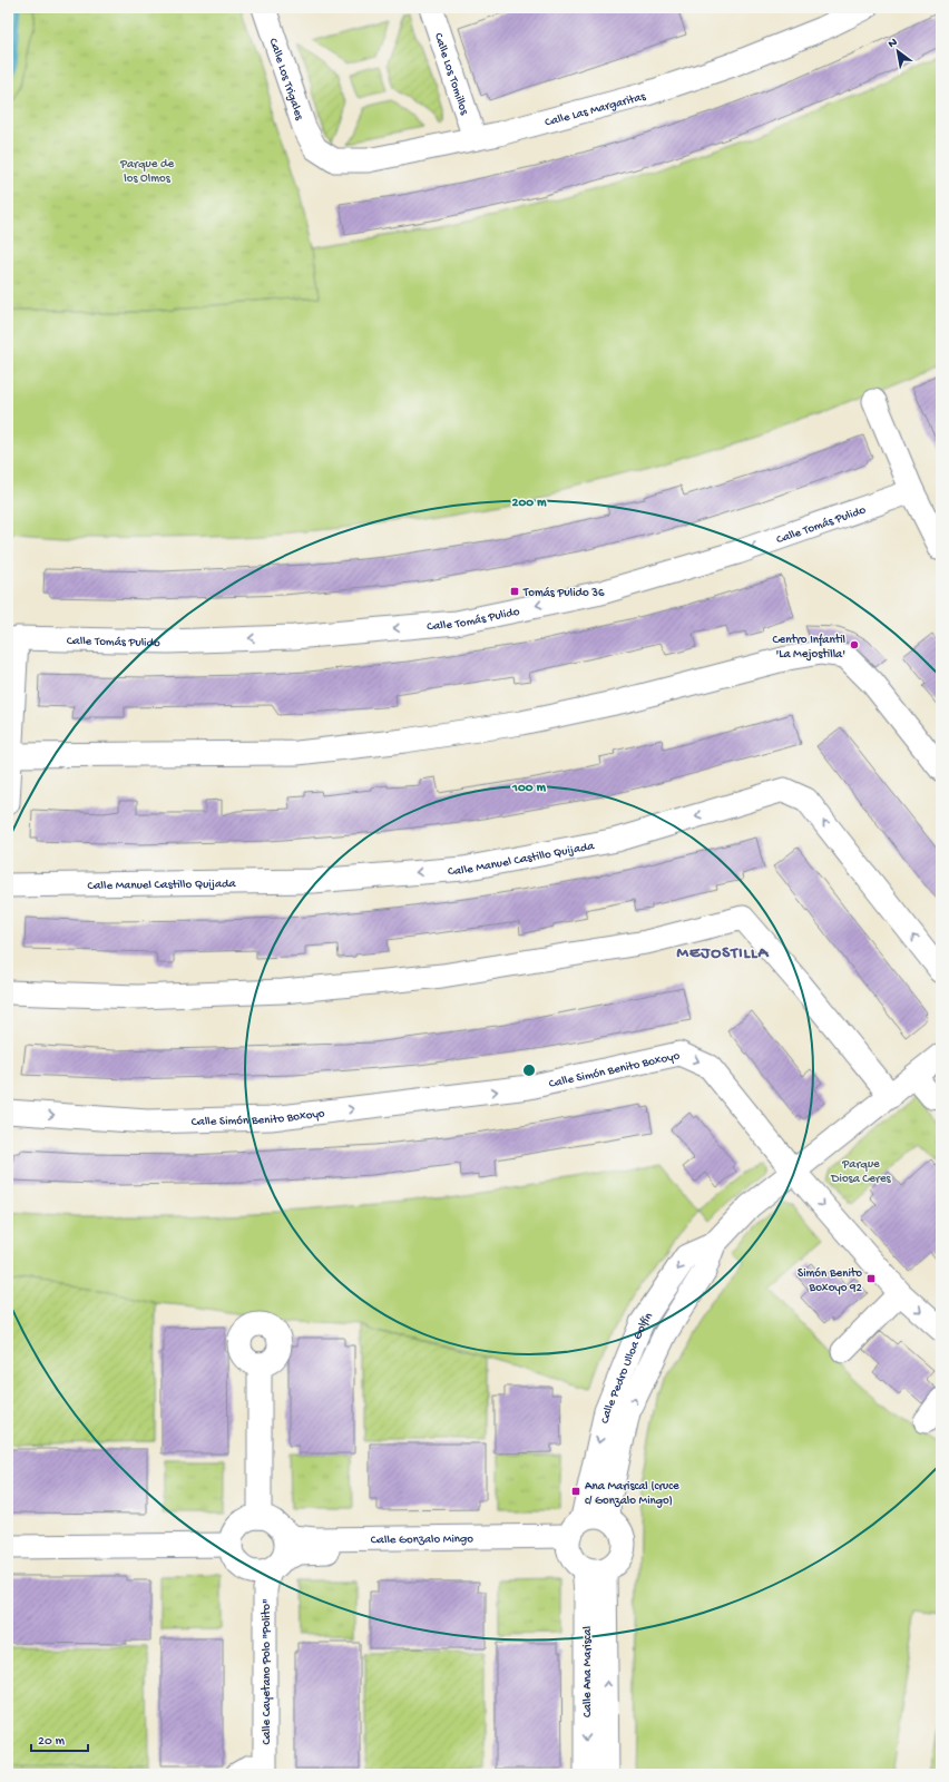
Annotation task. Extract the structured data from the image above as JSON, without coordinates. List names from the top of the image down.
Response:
{
  "streets": {
    "street": [
      "Calle Los Tomillos",
      "Calle Los Trigales",
      "Calle Las Margaritas",
      "Calle Tomás Pulido",
      "Calle Manuel Castillo Quijada",
      "Calle Simón Benito Boxoyo",
      "Calle Pedro Ulloa Golfín",
      "Calle Gonzalo Mingo",
      "Calle Cayetano Polo \"Polito\"",
      "Calle Ana Mariscal"
    ]
  },
  "crossings": [
    ["Calle Los Tomillos", "Calle Las Margaritas"],
    ["Calle Los Trigales", "Calle Las Margaritas"],
    ["Calle Simón Benito Boxoyo", "Calle Pedro Ulloa Golfín"],
    ["Calle Pedro Ulloa Golfín", "Calle Gonzalo Mingo"],
    ["Calle Pedro Ulloa Golfín", "Calle Ana Mariscal"],
    ["Calle Gonzalo Mingo", "Calle Cayetano Polo \"Polito\""],
    ["Calle Gonzalo Mingo", "Calle Ana Mariscal"]
  ],
  "one_way": ["Calle Tomás Pulido"],
  "districts": ["MEJOSTILLA"],
  "parks": ["Parque de los Olmos", "Parque Diosa Ceres"],
  "places": {
    "transit": ["Tomás Pulido 36", "Simón Benito Boxoyo 92", "Ana Mariscal (cruce c/ Gonzalo Mingo)"],
    "other": ["Centro Infantil 'La Mejostilla'"]
  },
  "scale_bar": "20 m",
  "north": "top left",
  "rings": ["200 m", "100 m"]
}
